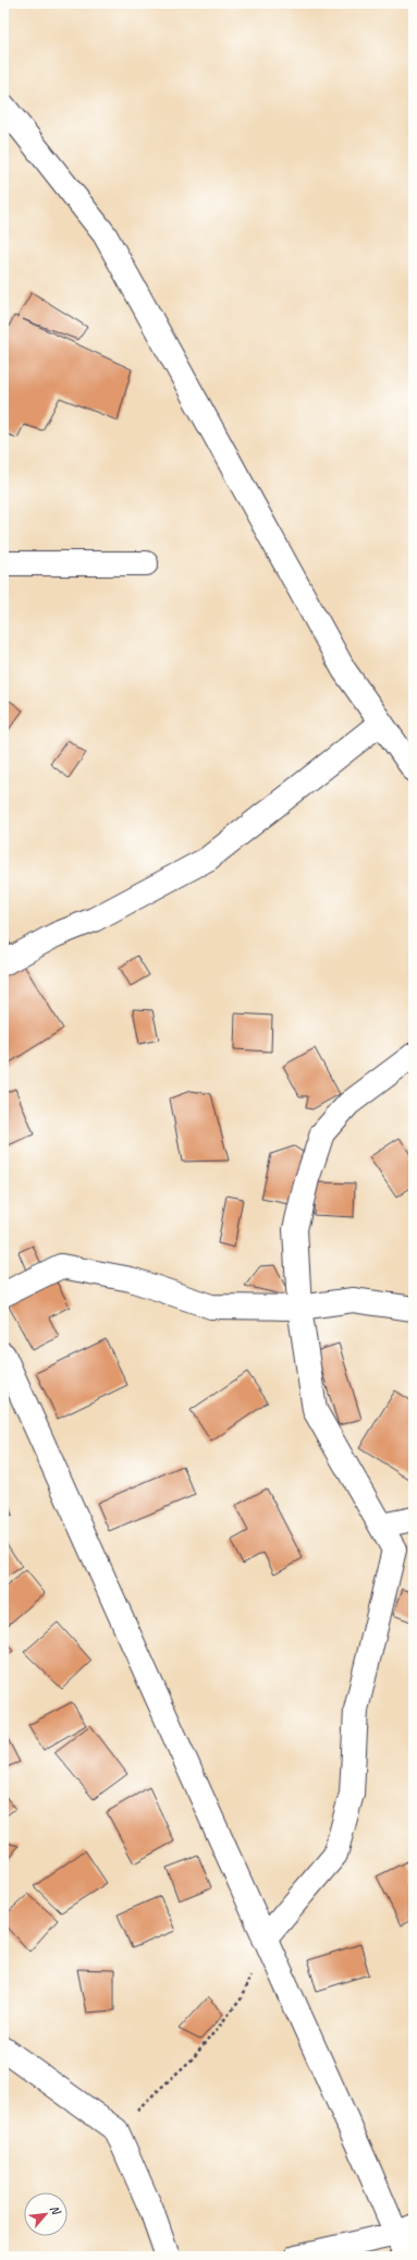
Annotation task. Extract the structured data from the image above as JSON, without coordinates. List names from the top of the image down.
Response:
{
  "north": "top right"
}
